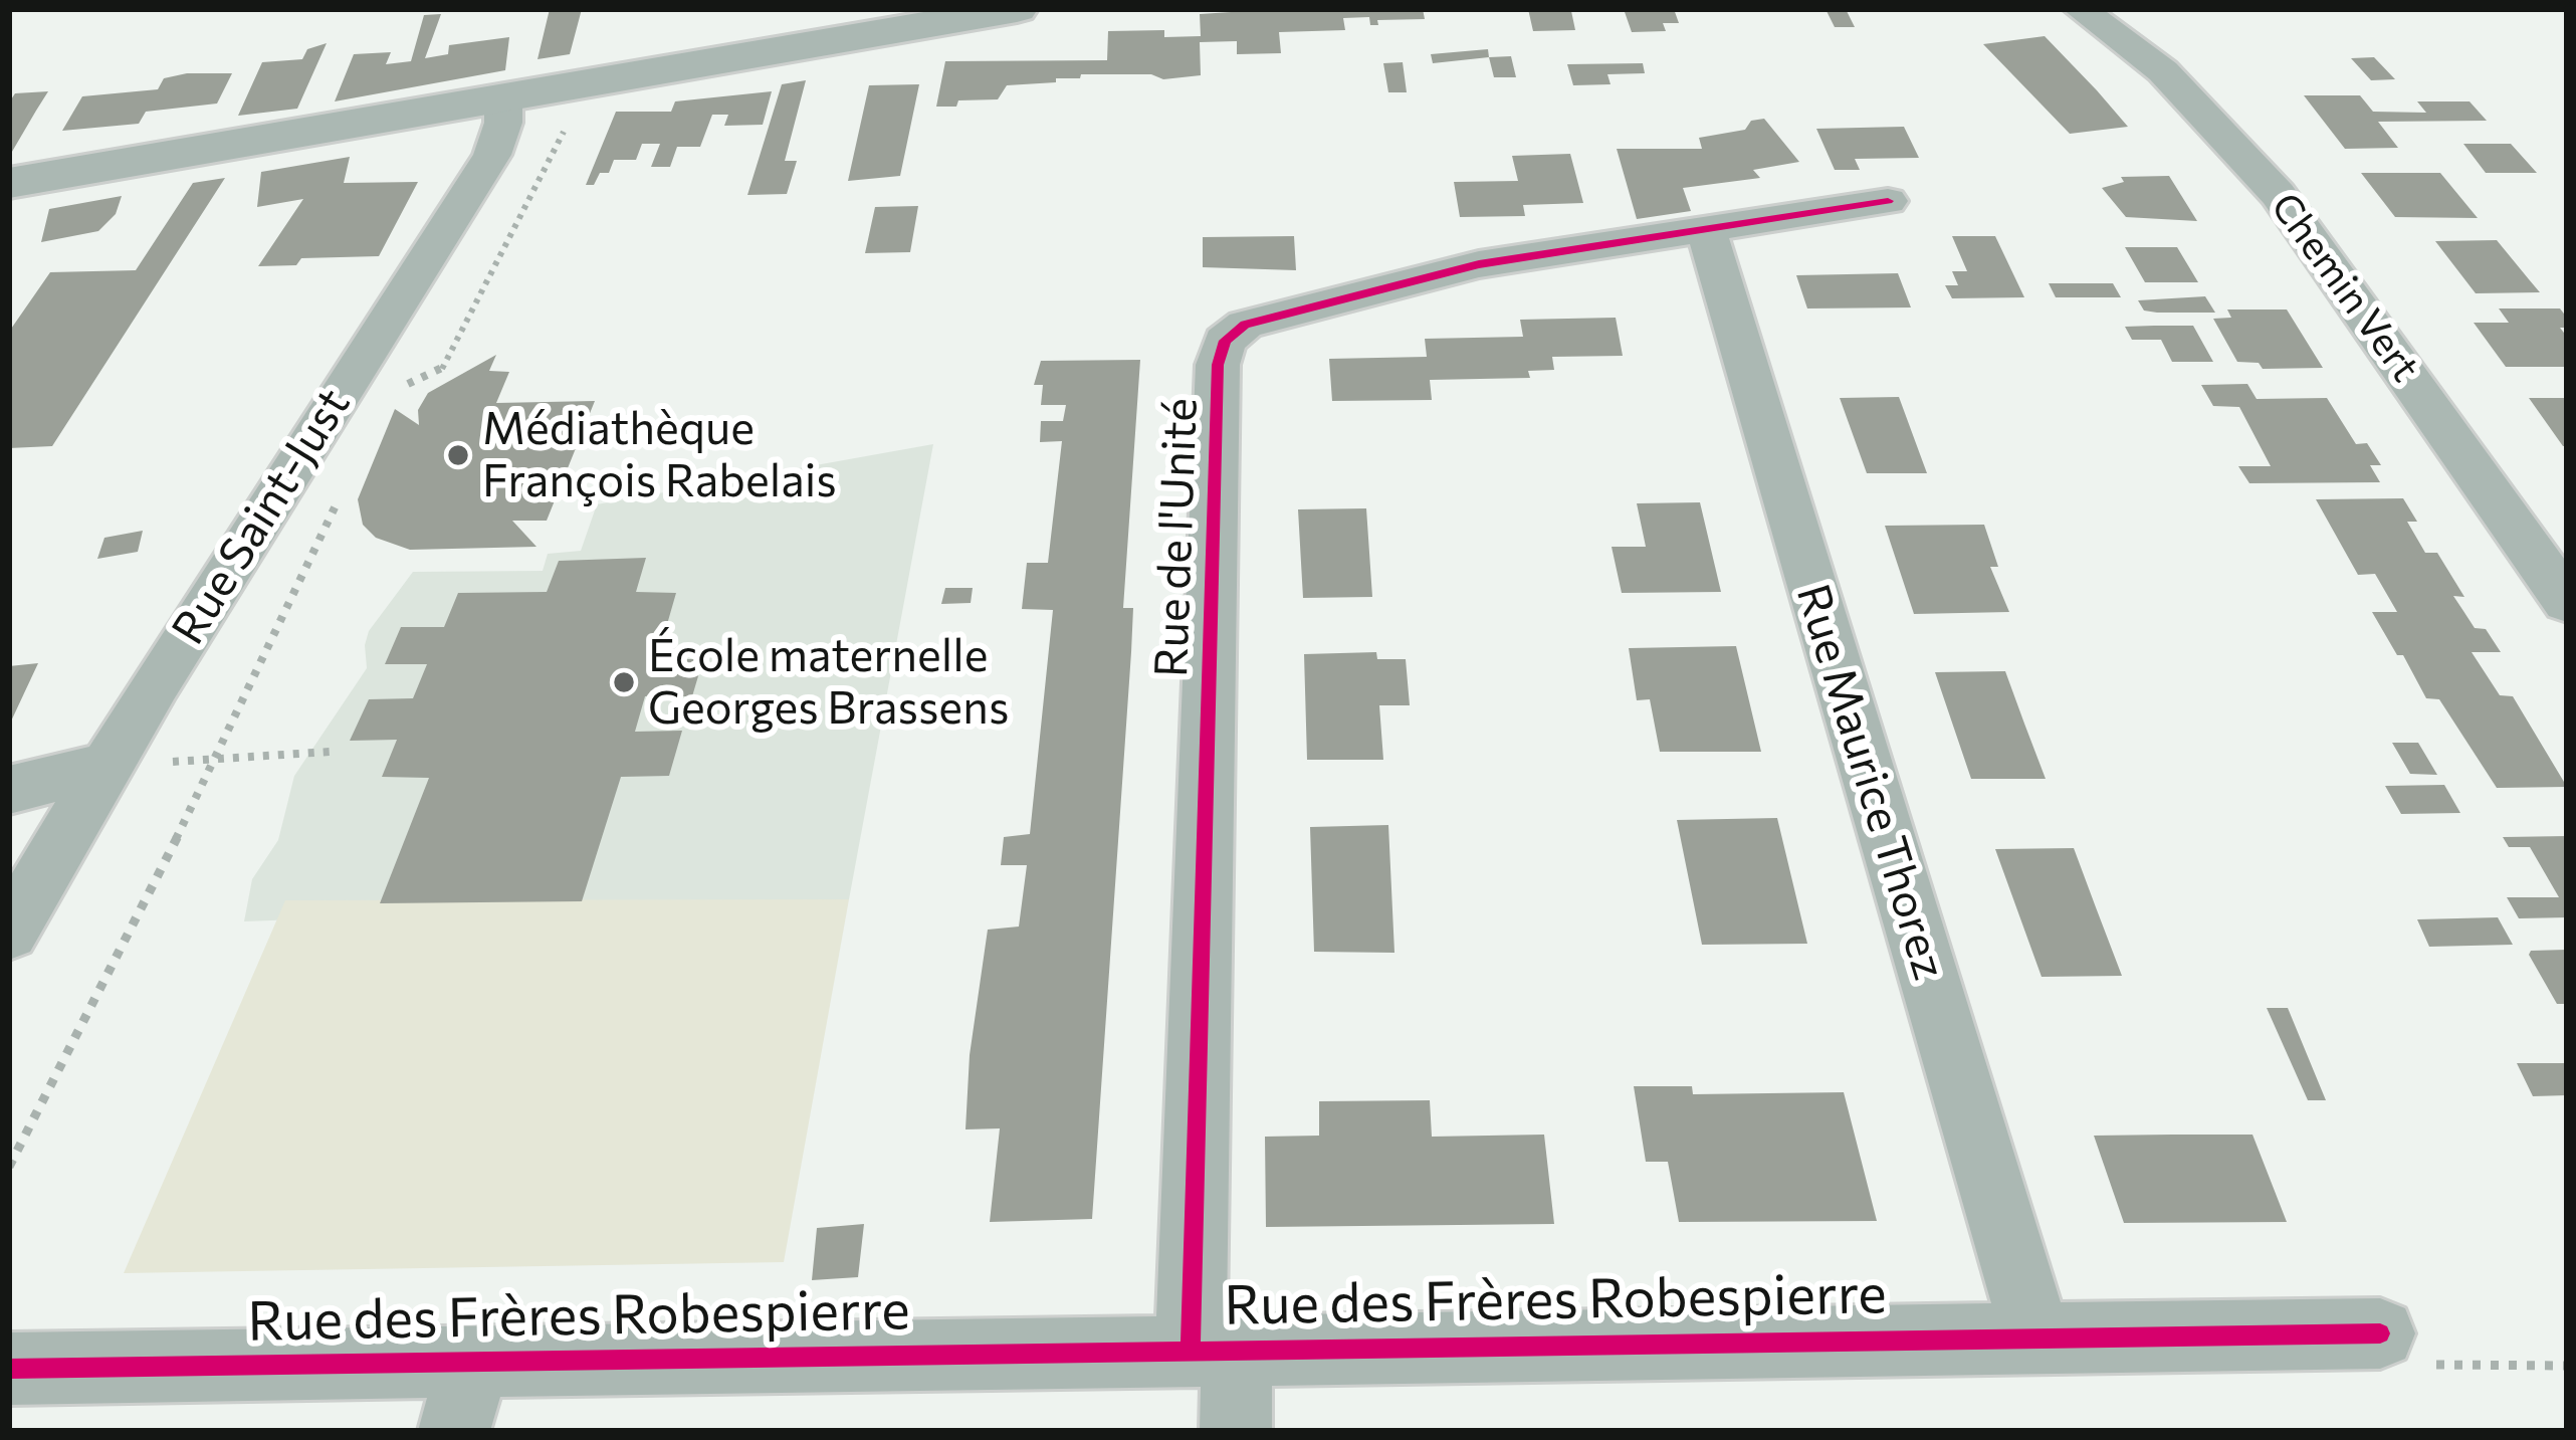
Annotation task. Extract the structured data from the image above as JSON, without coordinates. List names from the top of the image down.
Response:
{
  "streets": {
    "street": [
      "Chemin Vert",
      "Rue Saint-Just",
      "Rue de l'Unité",
      "Rue Maurice Thorez",
      "Rue des Frères Robespierre"
    ]
  },
  "crossings": [
    ["Rue de l'Unité", "Rue Maurice Thorez"],
    ["Rue de l'Unité", "Rue des Frères Robespierre"],
    ["Rue Maurice Thorez", "Rue des Frères Robespierre"]
  ],
  "places": ["Médiathèque François Rabelais", "École maternelle Georges Brassens"]
}
